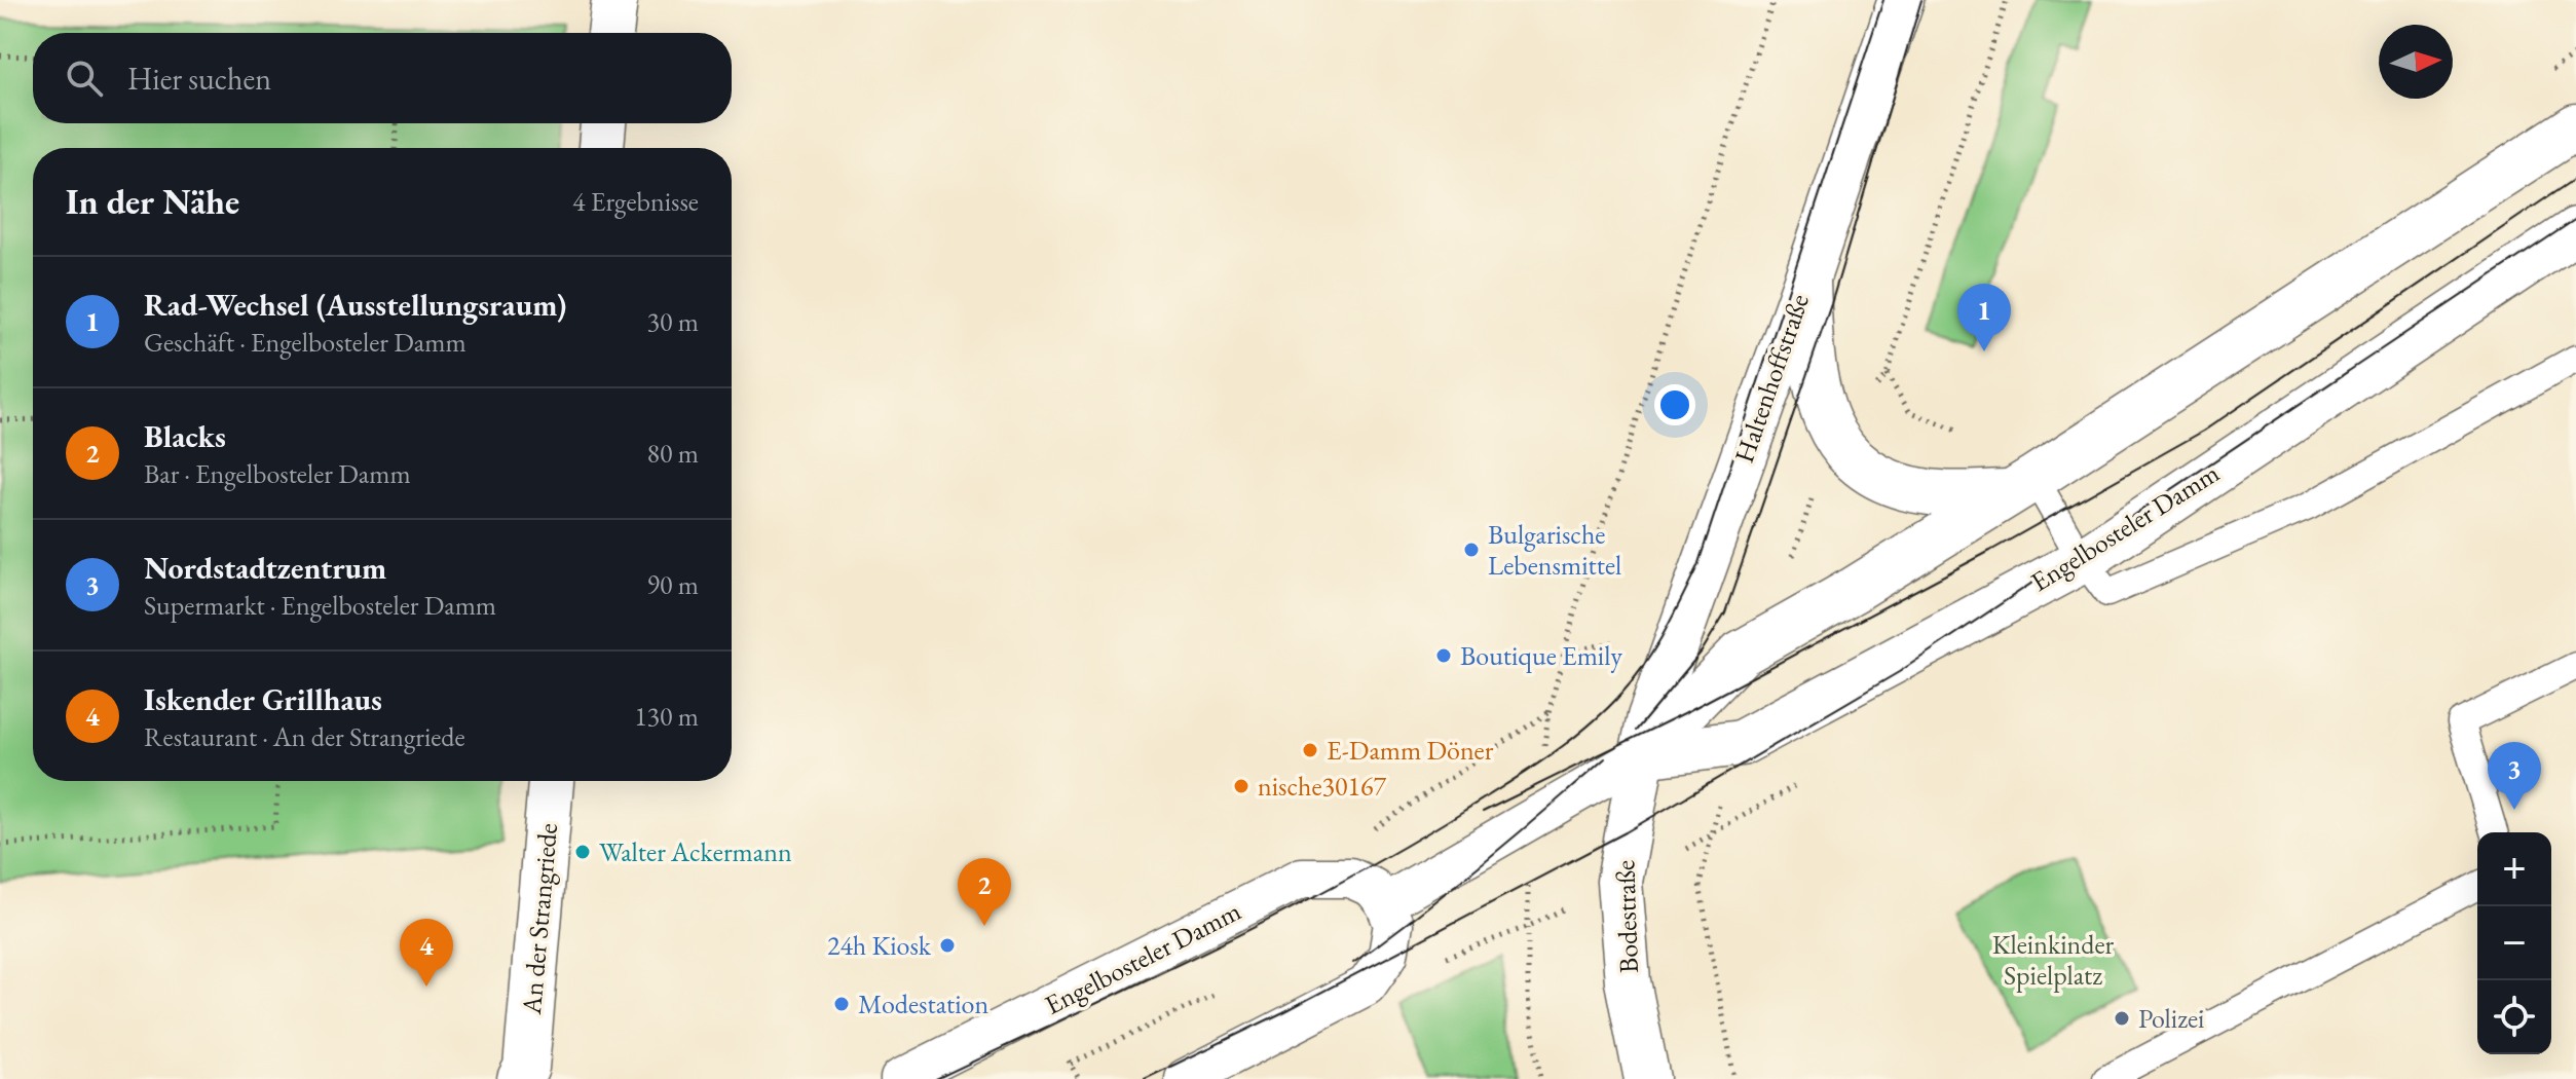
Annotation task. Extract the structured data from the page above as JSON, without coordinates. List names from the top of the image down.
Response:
{
  "streets": {
    "main road": [
      "Haltenhoffstraße",
      "Engelbosteler Damm",
      "Bodestraße",
      "An der Strangriede"
    ]
  },
  "crossings": [
    ["Haltenhoffstraße", "Engelbosteler Damm"],
    ["Haltenhoffstraße", "Bodestraße"],
    ["Engelbosteler Damm", "Bodestraße"]
  ],
  "parks": ["Kleinkinder Spielplatz"],
  "places": [
    "Bulgarische Lebensmittel",
    "Boutique Emily",
    "E-Damm Döner",
    "nische30167",
    "Walter Ackermann",
    "24h Kiosk",
    "Modestation",
    "Polizei"
  ],
  "north": "right",
  "page": {
    "search": "Hier suchen",
    "heading": ["In der Nähe", "4 Ergebnisse"],
    "list": [
      {
        "mark": "1",
        "name": "Rad-Wechsel (Ausstellungsraum)",
        "note": "Geschäft · Engelbosteler Damm",
        "value": "30 m"
      },
      {
        "mark": "2",
        "name": "Blacks",
        "note": "Bar · Engelbosteler Damm",
        "value": "80 m"
      },
      {
        "mark": "3",
        "name": "Nordstadtzentrum",
        "note": "Supermarkt · Engelbosteler Damm",
        "value": "90 m"
      },
      {
        "mark": "4",
        "name": "Iskender Grillhaus",
        "note": "Restaurant · An der Strangriede",
        "value": "130 m"
      }
    ],
    "pins": [
      "1",
      "3",
      "2",
      "4"
    ],
    "map_buttons": ["+", "−"]
  }
}
